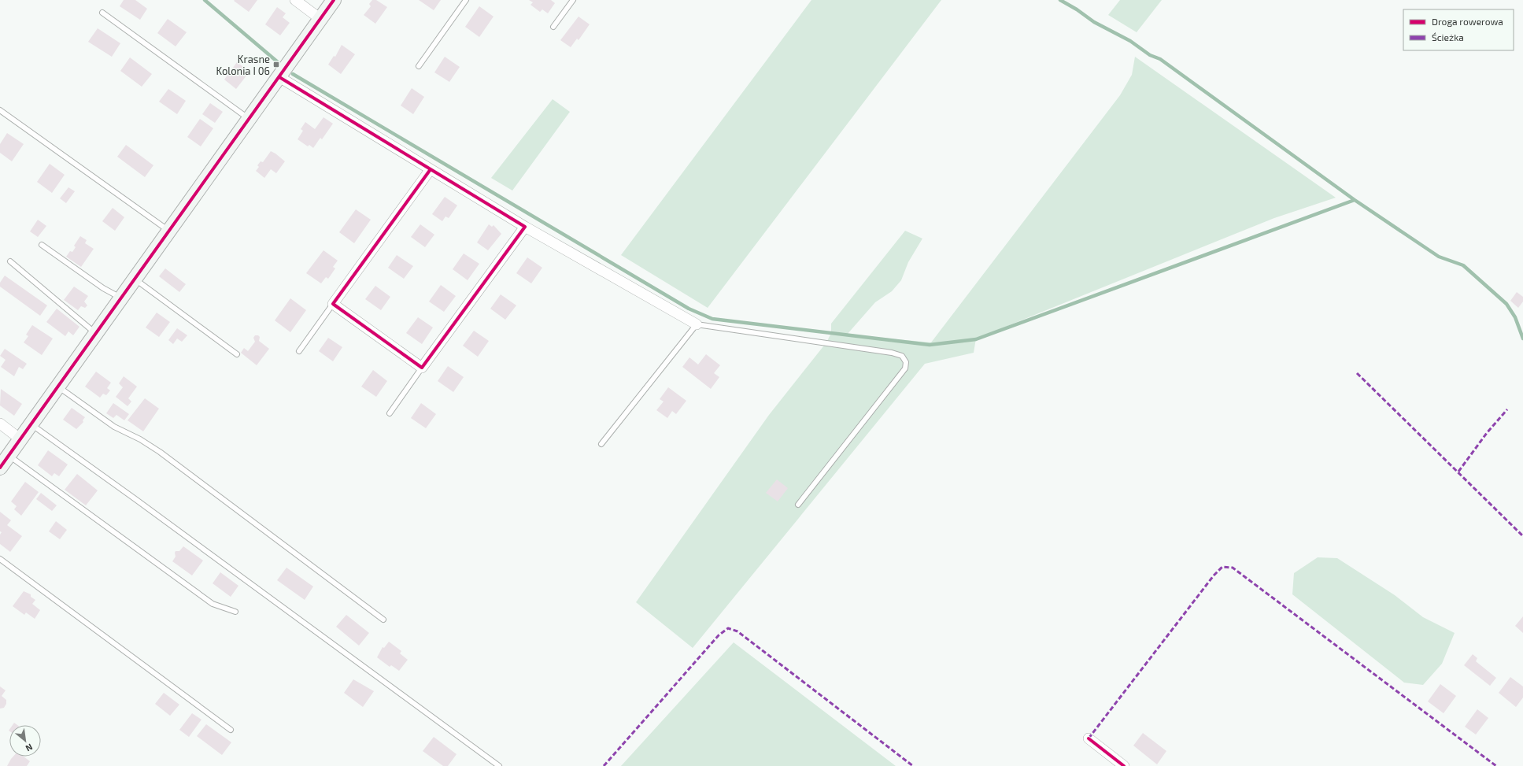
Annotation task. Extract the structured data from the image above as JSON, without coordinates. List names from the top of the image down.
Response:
{
  "places": {
    "transit": ["Krasne Kolonia I 06"]
  },
  "legend": ["Droga rowerowa", "Ścieżka"],
  "north": "bottom right"
}
